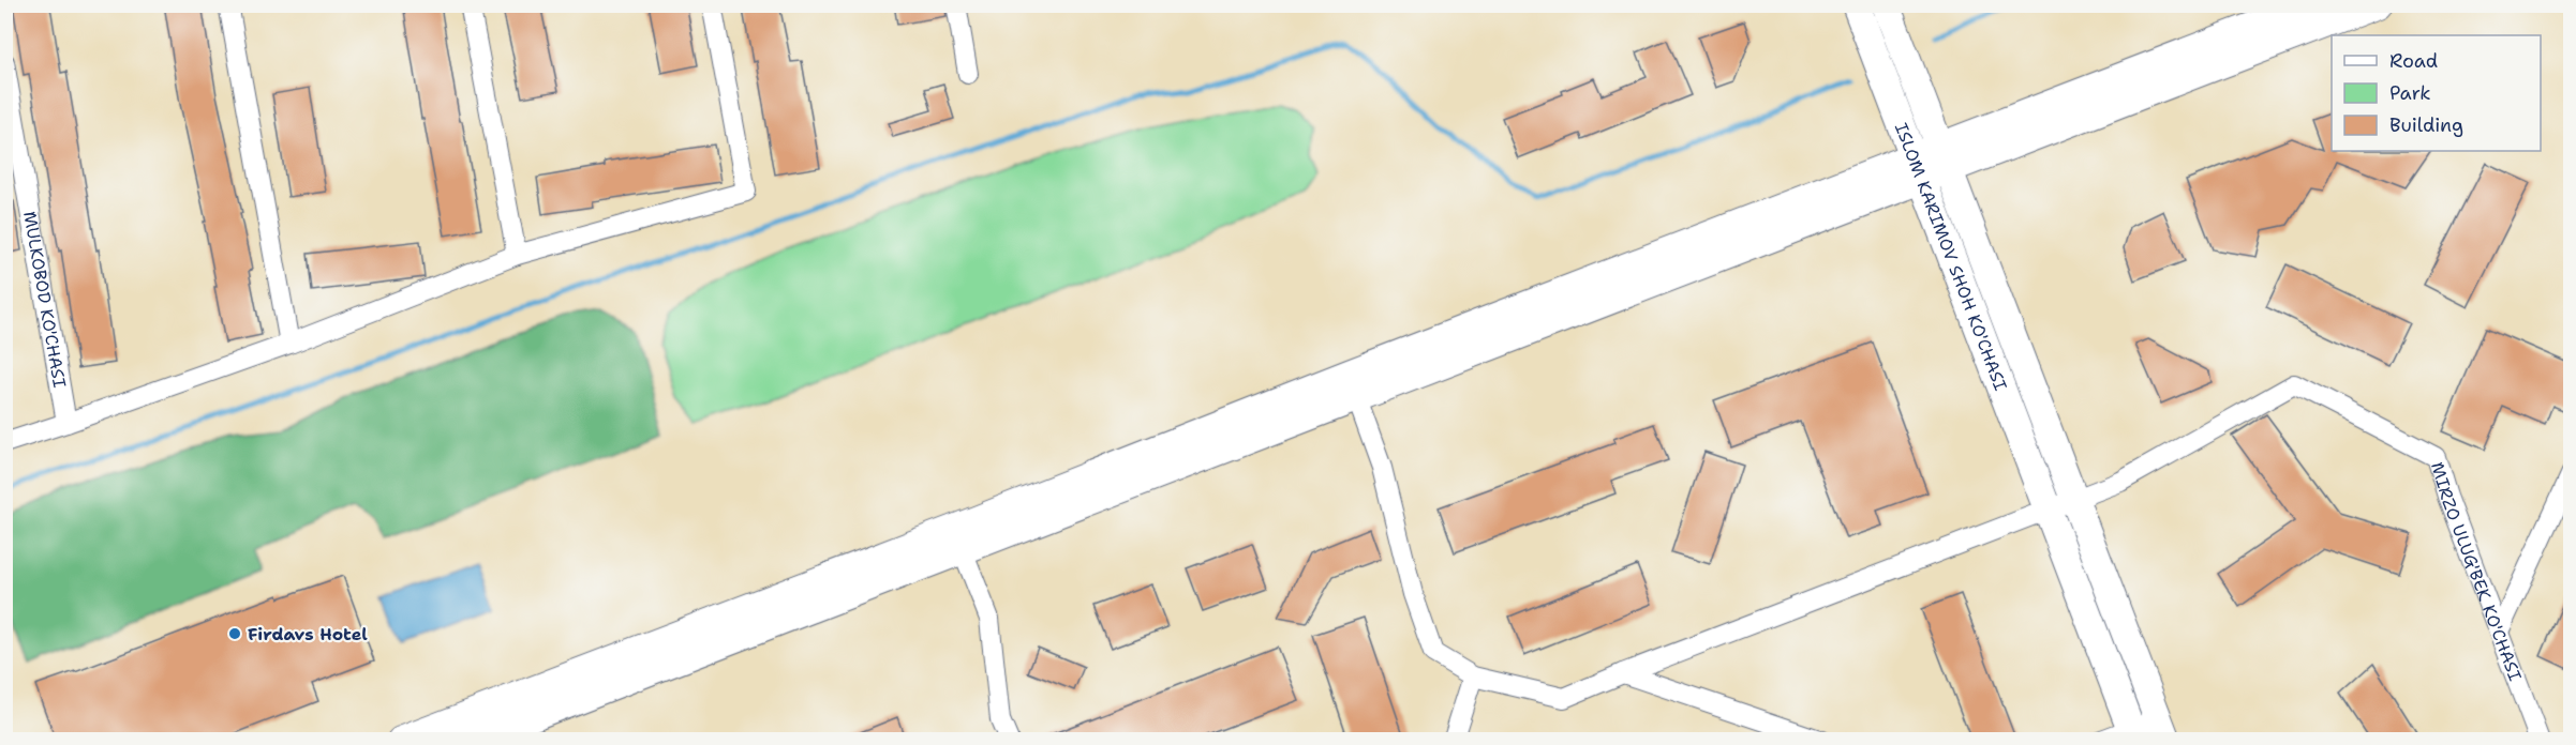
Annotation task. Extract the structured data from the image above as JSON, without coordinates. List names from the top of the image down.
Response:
{
  "streets": {
    "main road": ["ISLOM KARIMOV SHOH KO'CHASI"],
    "street": ["MULKOBOD KO'CHASI", "MIRZO ULUG'BEK KO'CHASI"]
  },
  "crossings": [
    ["ISLOM KARIMOV SHOH KO'CHASI", "MIRZO ULUG'BEK KO'CHASI"]
  ],
  "places": ["Firdavs Hotel"],
  "legend": ["Road", "Park", "Building"]
}
